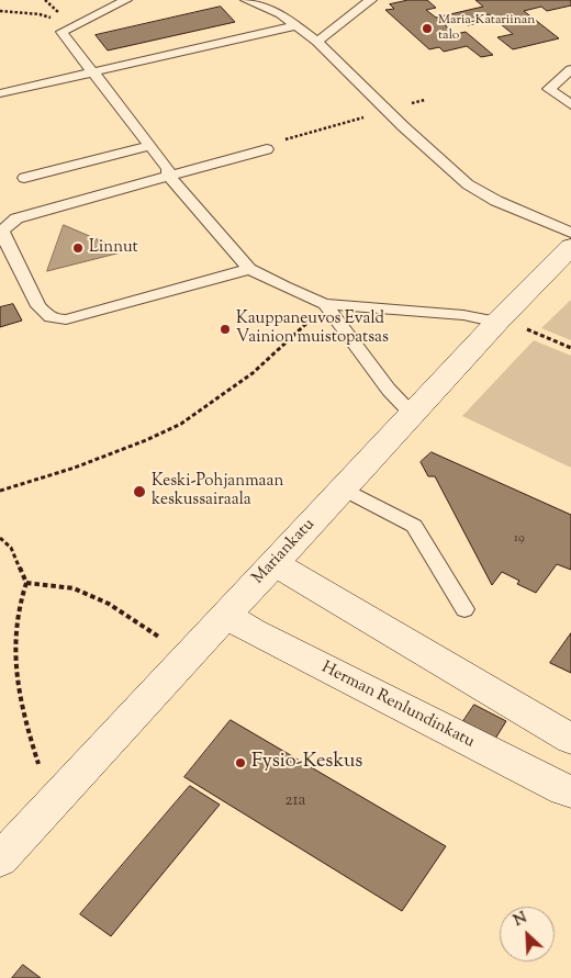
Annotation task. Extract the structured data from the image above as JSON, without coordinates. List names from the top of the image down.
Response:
{
  "streets": {
    "street": ["Mariankatu", "Herman Renlundinkatu"]
  },
  "crossings": [
    ["Mariankatu", "Herman Renlundinkatu"]
  ],
  "places": [
    "Maria-Katariinan talo",
    "Linnut",
    "Kauppaneuvos Evald Vainion muistopatsas",
    "Keski-Pohjanmaan keskussairaala",
    "Fysio-Keskus"
  ],
  "house_numbers": ["19", "21a"],
  "north": "top left"
}
